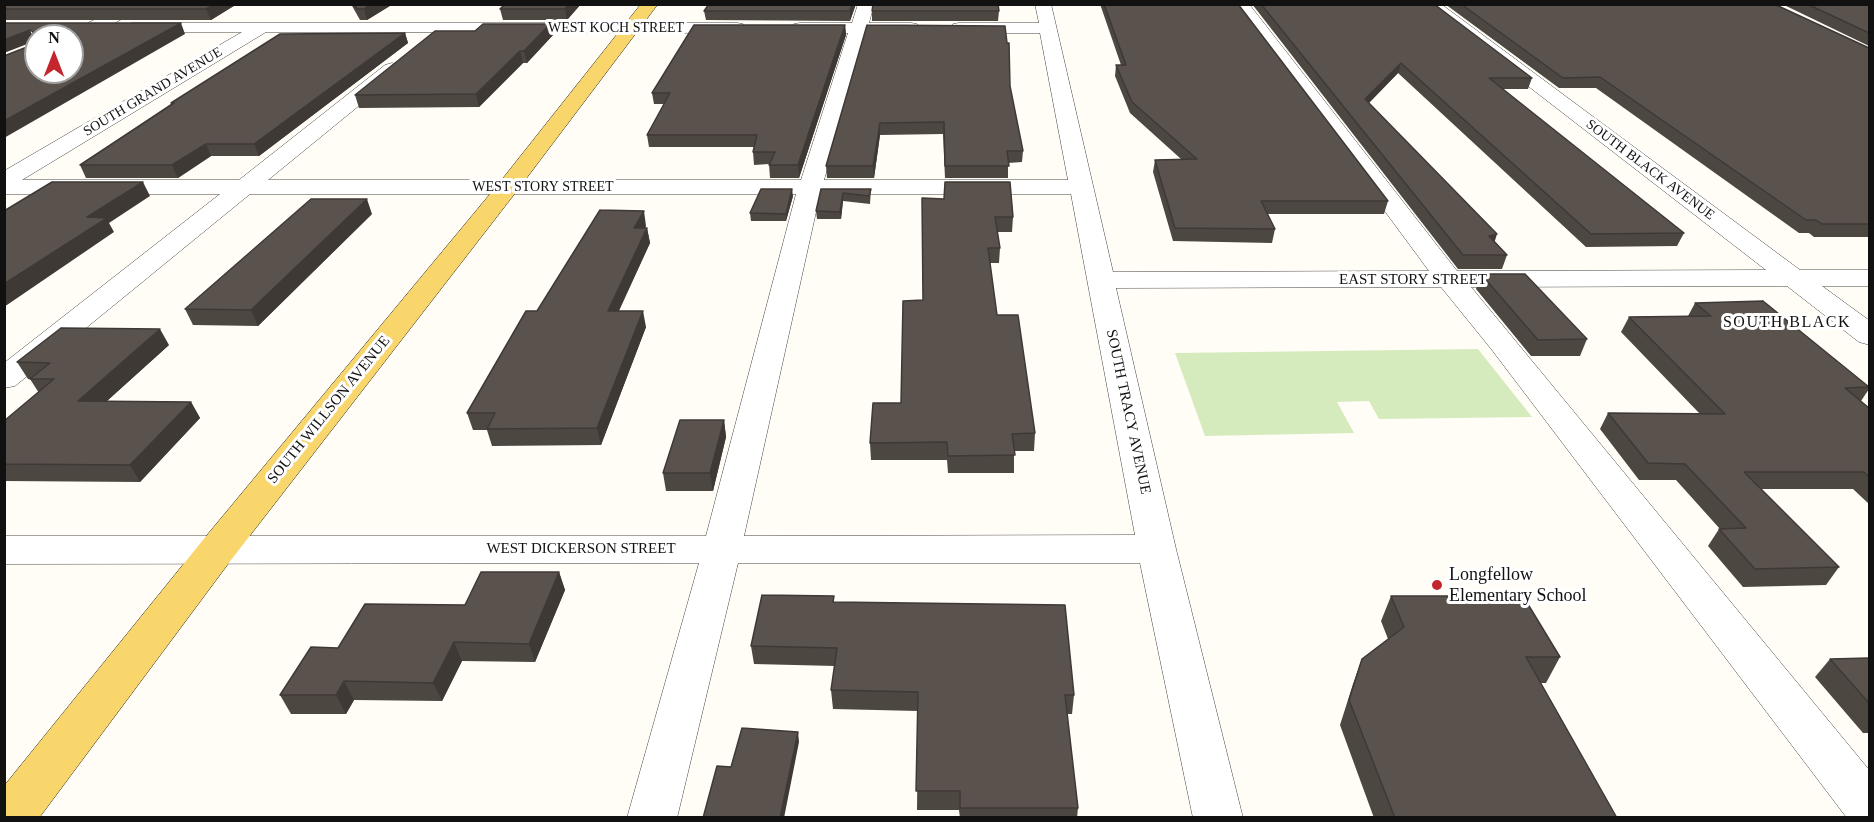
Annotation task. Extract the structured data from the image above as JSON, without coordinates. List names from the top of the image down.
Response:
{
  "streets": {
    "main road": ["SOUTH WILLSON AVENUE"],
    "street": [
      "WEST KOCH STREET",
      "SOUTH GRAND AVENUE",
      "SOUTH BLACK AVENUE",
      "WEST STORY STREET",
      "EAST STORY STREET",
      "SOUTH TRACY AVENUE",
      "WEST DICKERSON STREET"
    ]
  },
  "crossings": [
    ["WEST KOCH STREET", "SOUTH GRAND AVENUE"],
    ["WEST KOCH STREET", "SOUTH WILLSON AVENUE"],
    ["SOUTH BLACK AVENUE", "EAST STORY STREET"],
    ["WEST STORY STREET", "SOUTH WILLSON AVENUE"],
    ["WEST STORY STREET", "SOUTH TRACY AVENUE"],
    ["EAST STORY STREET", "SOUTH TRACY AVENUE"],
    ["SOUTH WILLSON AVENUE", "WEST DICKERSON STREET"],
    ["SOUTH TRACY AVENUE", "WEST DICKERSON STREET"]
  ],
  "districts": ["SOUTH BLACK"],
  "places": ["Longfellow Elementary School"],
  "north": "top"
}
